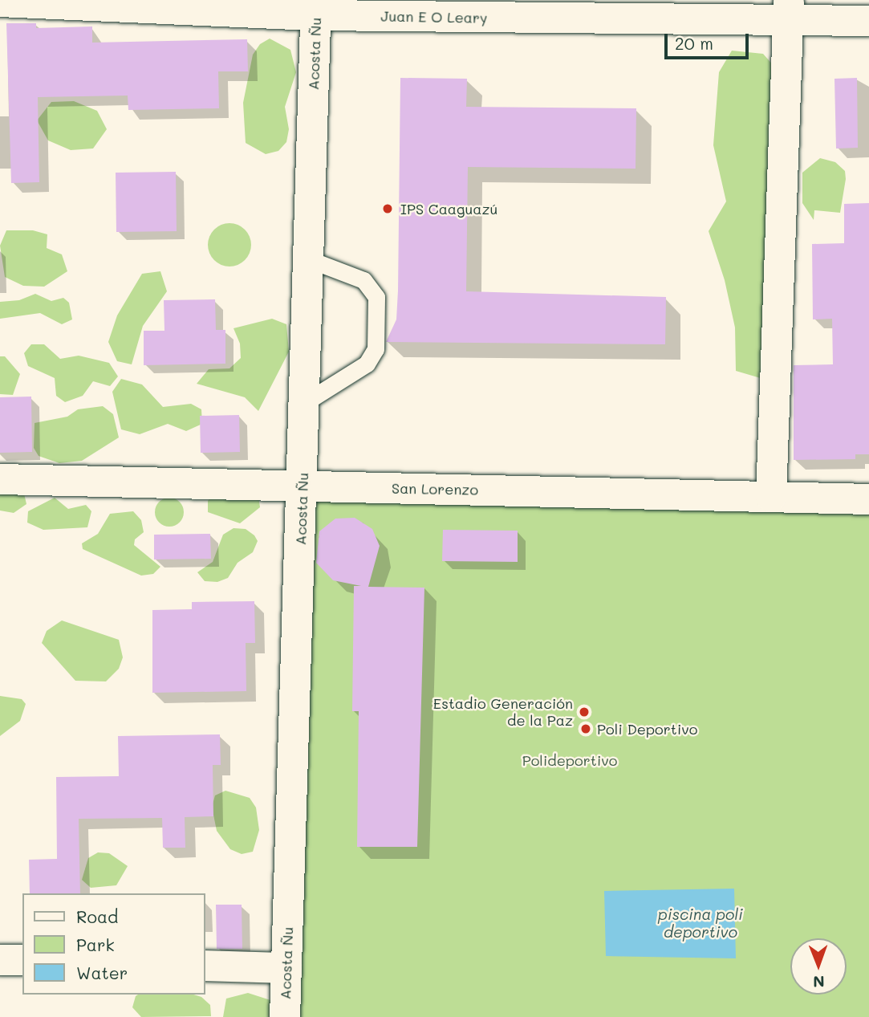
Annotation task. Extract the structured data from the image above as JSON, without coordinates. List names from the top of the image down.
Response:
{
  "streets": {
    "street": ["Juan E O Leary", "Acosta Ñu", "San Lorenzo"]
  },
  "crossings": [
    ["Juan E O Leary", "Acosta Ñu"],
    ["Acosta Ñu", "San Lorenzo"]
  ],
  "water": ["piscina poli deportivo"],
  "parks": ["Polideportivo"],
  "places": ["IPS Caaguazú", "Estadio Generación de la Paz", "Poli Deportivo"],
  "legend": ["Road", "Park", "Water"],
  "scale_bar": "20 m",
  "north": "bottom"
}
